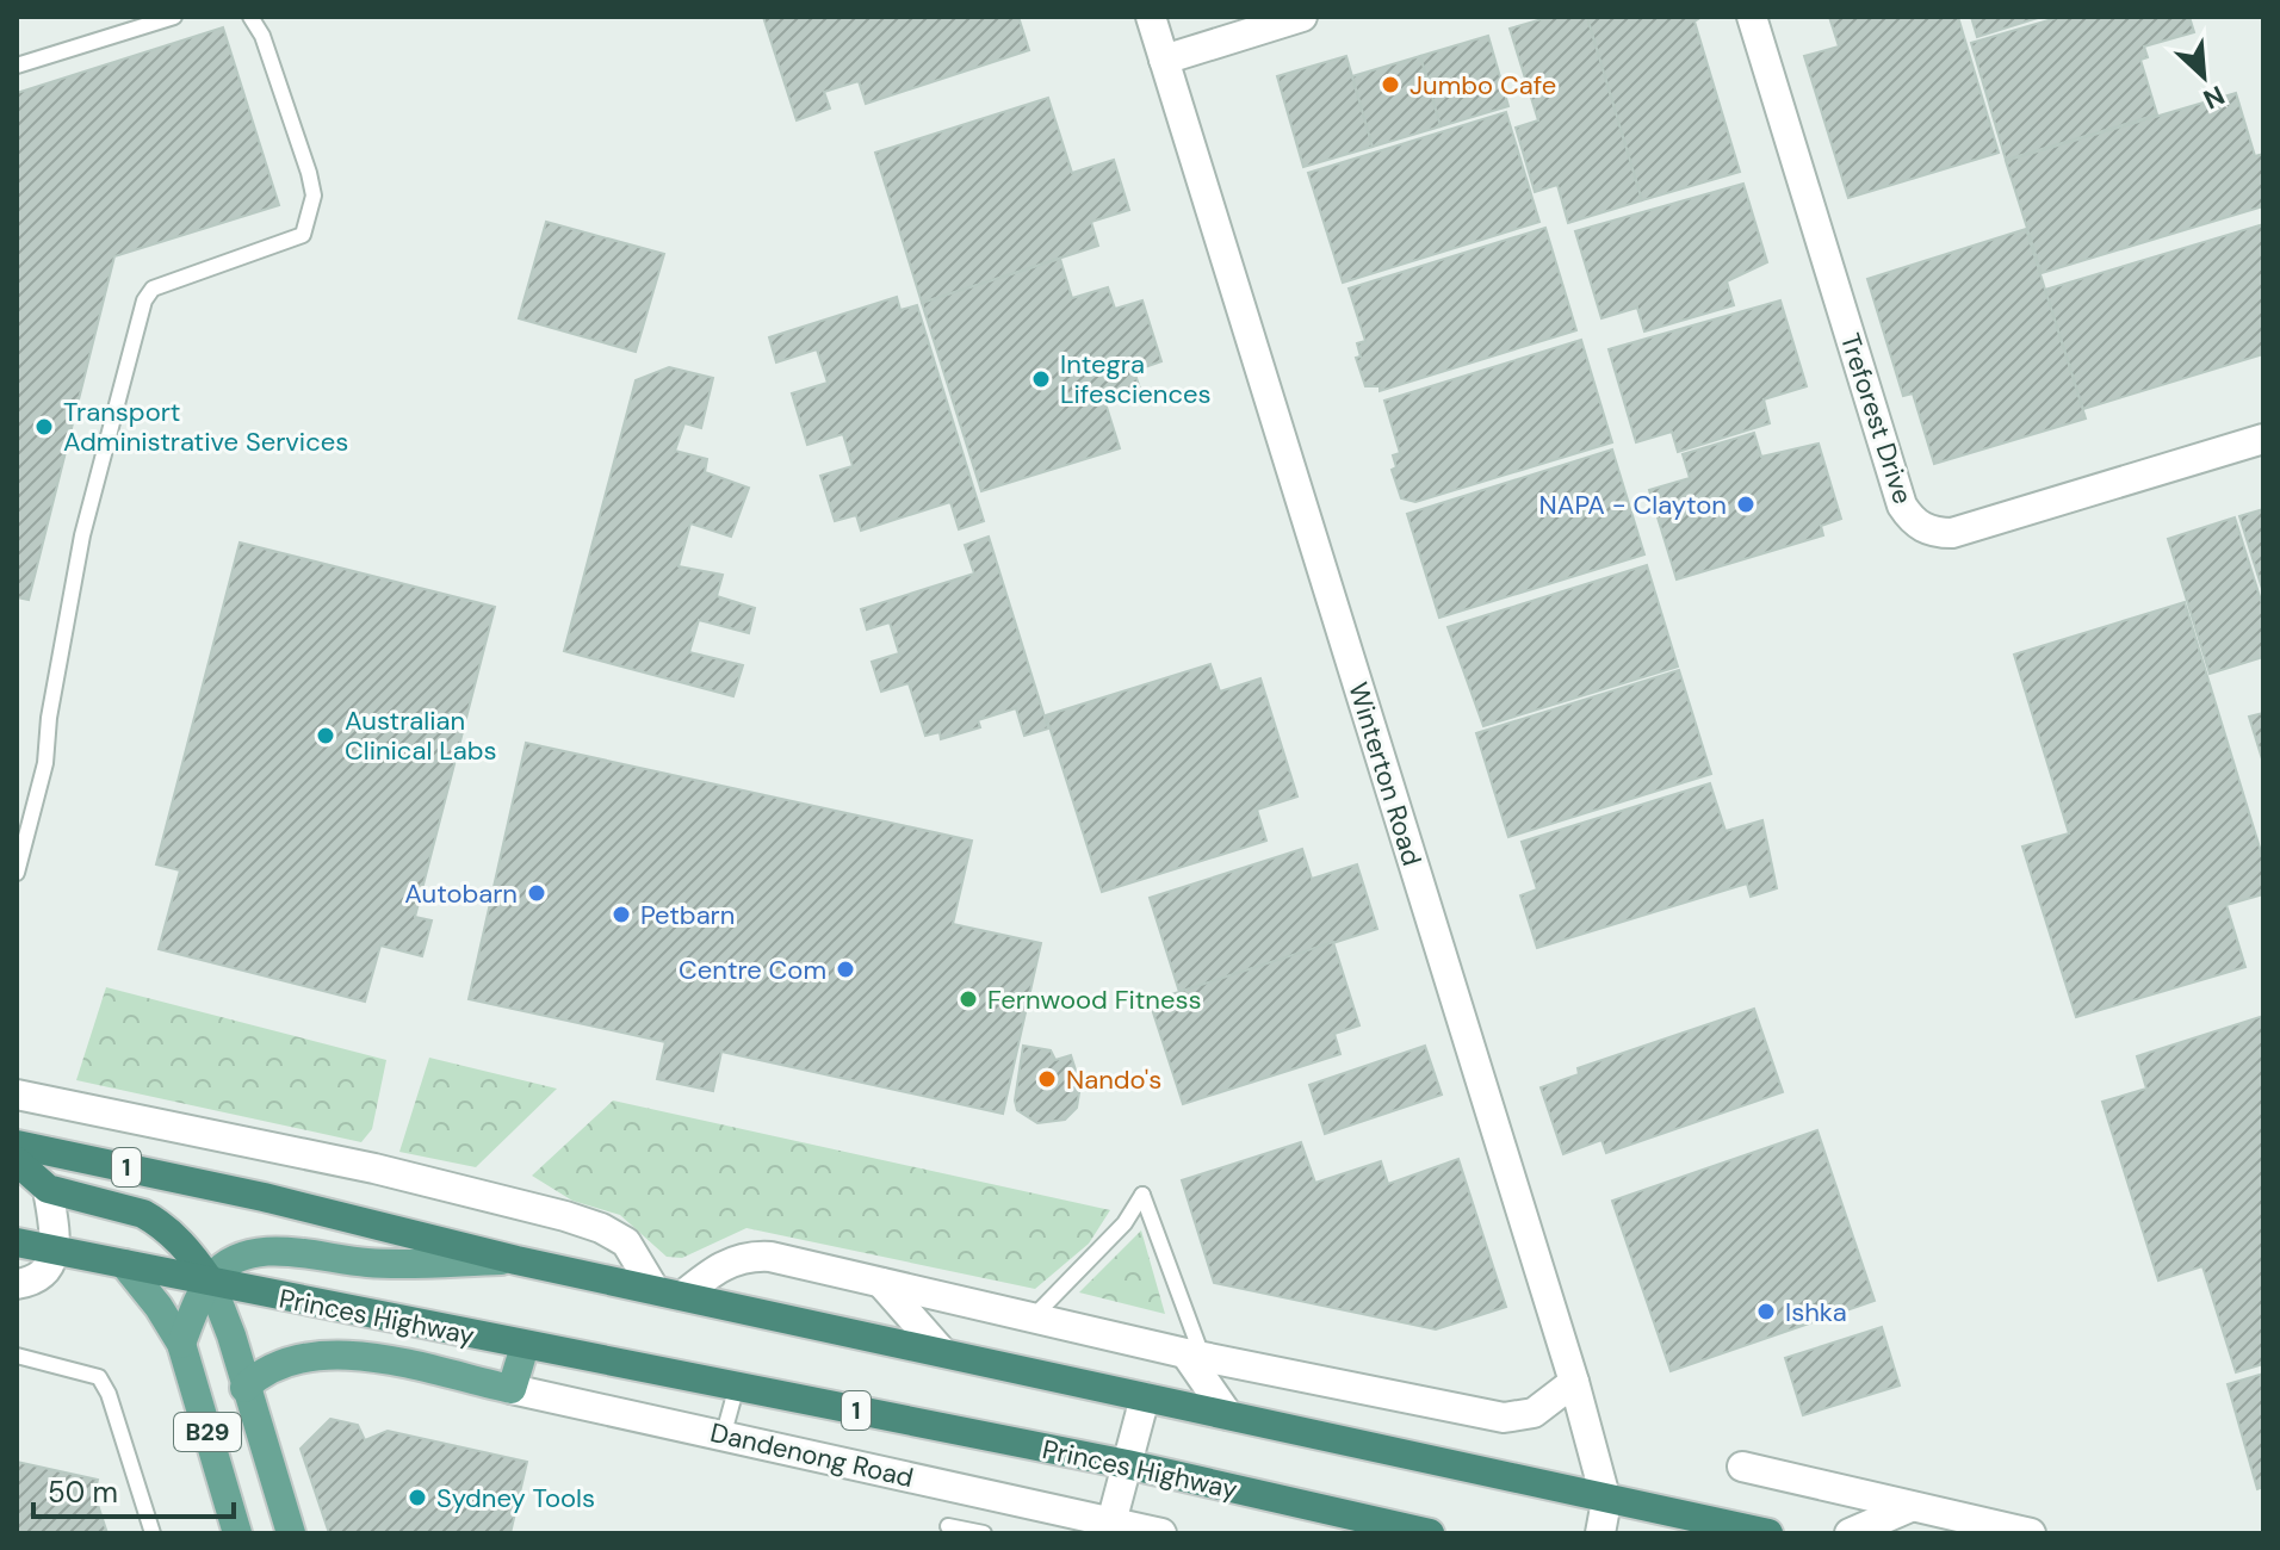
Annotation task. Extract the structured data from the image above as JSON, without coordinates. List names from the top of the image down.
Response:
{
  "streets": {
    "highway": ["1", "Princes Highway"],
    "main road": ["B29"],
    "street": ["Treforest Drive", "Winterton Road", "Dandenong Road"]
  },
  "crossings": [
    ["Winterton Road", "1"],
    ["Princes Highway", "B29"]
  ],
  "places": [
    "Jumbo Cafe",
    "Integra Lifesciences",
    "Transport Administrative Services",
    "NAPA - Clayton",
    "Australian Clinical Labs",
    "Autobarn",
    "Petbarn",
    "Centre Com",
    "Fernwood Fitness",
    "Nando's",
    "Ishka",
    "Sydney Tools"
  ],
  "scale_bar": "50 m",
  "north": "bottom right"
}
